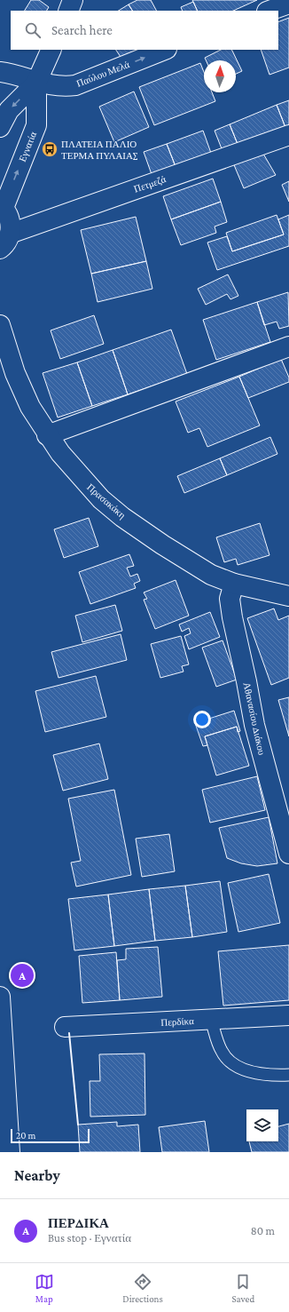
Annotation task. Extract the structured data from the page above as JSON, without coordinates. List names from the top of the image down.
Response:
{
  "streets": {
    "street": [
      "Παύλου Μελά",
      "Εγνατία",
      "Πετμεζά",
      "Πρασακάκη",
      "Αθανασίου Διάκου",
      "Περδίκα"
    ]
  },
  "crossings": [
    ["Παύλου Μελά", "Εγνατία"],
    ["Πρασακάκη", "Αθανασίου Διάκου"]
  ],
  "one_way": ["Παύλου Μελά"],
  "places": {
    "bus stop": ["ΠΛΑΤΕΙΑ ΠΑΛΙΟ ΤΕΡΜΑ ΠΥΛΑΙΑΣ"]
  },
  "scale_bar": "20 m",
  "north": "top",
  "page": {
    "search": "Search here",
    "pins": "A",
    "scale": "20 m",
    "heading": "Nearby",
    "list": [
      {
        "mark": "A",
        "name": "ΠΕΡΔΙΚΑ",
        "note": "Bus stop · Εγνατία",
        "value": "80 m"
      }
    ],
    "nav": ["Map", "Directions", "Saved"]
  }
}
